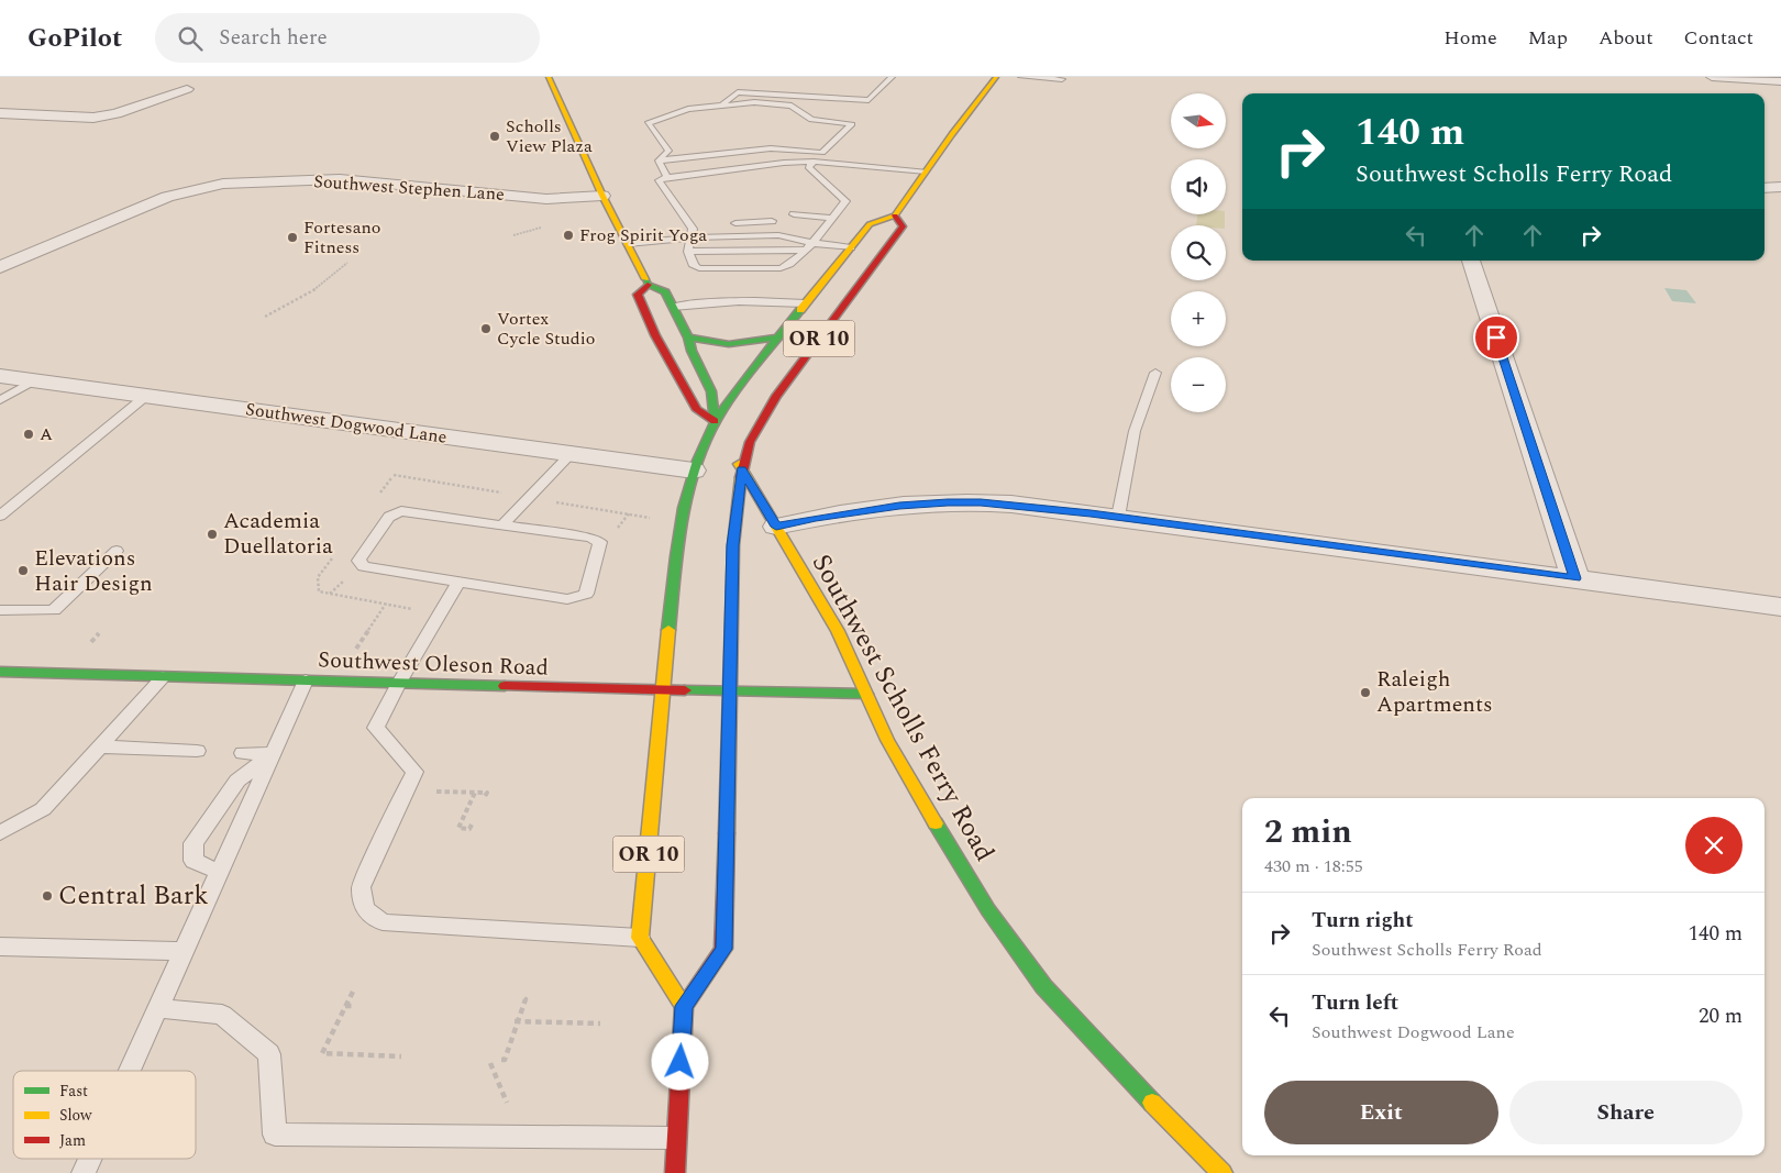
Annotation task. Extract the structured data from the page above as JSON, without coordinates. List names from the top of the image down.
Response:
{
  "streets": {
    "main road": ["OR 10", "Southwest Oleson Road", "Southwest Scholls Ferry Road"],
    "street": ["Southwest Stephen Lane", "Southwest Dogwood Lane"]
  },
  "crossings": [
    ["OR 10", "Southwest Dogwood Lane"],
    ["OR 10", "Southwest Oleson Road"],
    ["OR 10", "Southwest Scholls Ferry Road"],
    ["Southwest Oleson Road", "Southwest Scholls Ferry Road"]
  ],
  "places": [
    "Scholls View Plaza",
    "Frog Spirit Yoga",
    "Fortesano Fitness",
    "Vortex Cycle Studio",
    "A",
    "Academia Duellatoria",
    "Elevations Hair Design",
    "Raleigh Apartments",
    "Central Bark"
  ],
  "legend": ["Fast", "Slow", "Jam"],
  "north": "right",
  "page": {
    "header": "GoPilot",
    "search": "Search here",
    "nav": [
      "Home",
      "Map",
      "About",
      "Contact"
    ],
    "map_buttons": ["+", "−"],
    "turn": ["140 m", "Southwest Scholls Ferry Road"],
    "heading": ["2 min", "430 m · 18:55"],
    "list": [
      {
        "name": "Turn right",
        "note": "Southwest Scholls Ferry Road",
        "value": "140 m"
      },
      {
        "name": "Turn left",
        "note": "Southwest Dogwood Lane",
        "value": "20 m"
      }
    ],
    "buttons": ["Exit", "Share"]
  }
}
